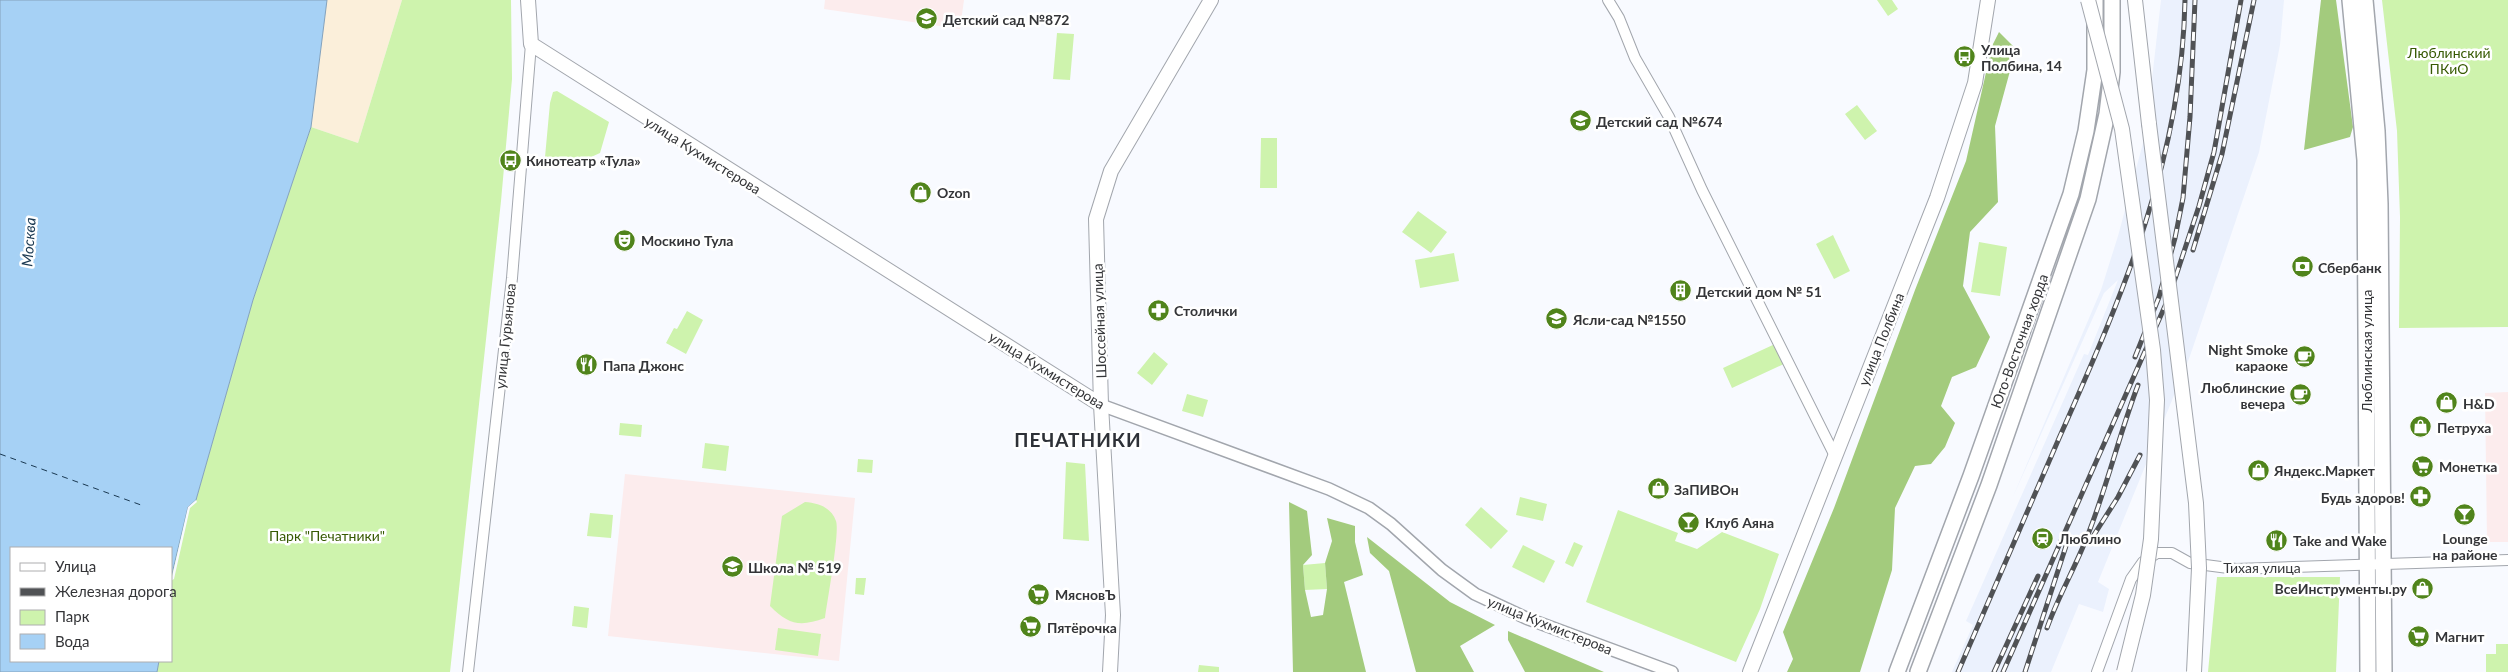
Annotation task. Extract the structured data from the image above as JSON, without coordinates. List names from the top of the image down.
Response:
{
  "streets": {
    "main road": [
      "улица Кухмистерова",
      "Шоссейная улица",
      "улица Гурьянова",
      "улица Полбина",
      "Юго-Восточная хорда",
      "Люблинская улица"
    ],
    "street": ["Тихая улица"]
  },
  "crossings": [
    ["улица Кухмистерова", "Шоссейная улица"],
    ["улица Кухмистерова", "улица Гурьянова"],
    ["Люблинская улица", "Тихая улица"]
  ],
  "districts": ["ПЕЧАТНИКИ"],
  "water": ["Москва"],
  "parks": ["Люблинский ПКиО", "Парк \"Печатники\""],
  "places": {
    "school or university": [
      "Детский сад №872",
      "Детский сад №674",
      "Ясли-сад №1550",
      "Школа № 519"
    ],
    "bus stop": ["Улица Полбина, 14", "Кинотеатр «Тула»"],
    "shop": [
      "Ozon",
      "H&D",
      "Петруха",
      "Яндекс.Маркет",
      "ЗаПИВОн",
      "ВсеИнструменты.ру"
    ],
    "theatre": ["Москино Тула"],
    "bank": ["Сбербанк"],
    "building": ["Детский дом № 51"],
    "pharmacy": ["Столички", "Будь здоров!"],
    "cafe": ["Night Smoke караоке", "Люблинские вечера"],
    "restaurant": ["Папа Джонс", "Take and Wake"],
    "supermarket": [
      "Монетка",
      "МясновЪ",
      "Пятёрочка",
      "Магнит"
    ],
    "bar": ["Lounge на районе", "Клуб Аяна"],
    "station": ["Люблино"]
  },
  "legend": [
    "Улица",
    "Железная дорога",
    "Парк",
    "Вода"
  ]
}
